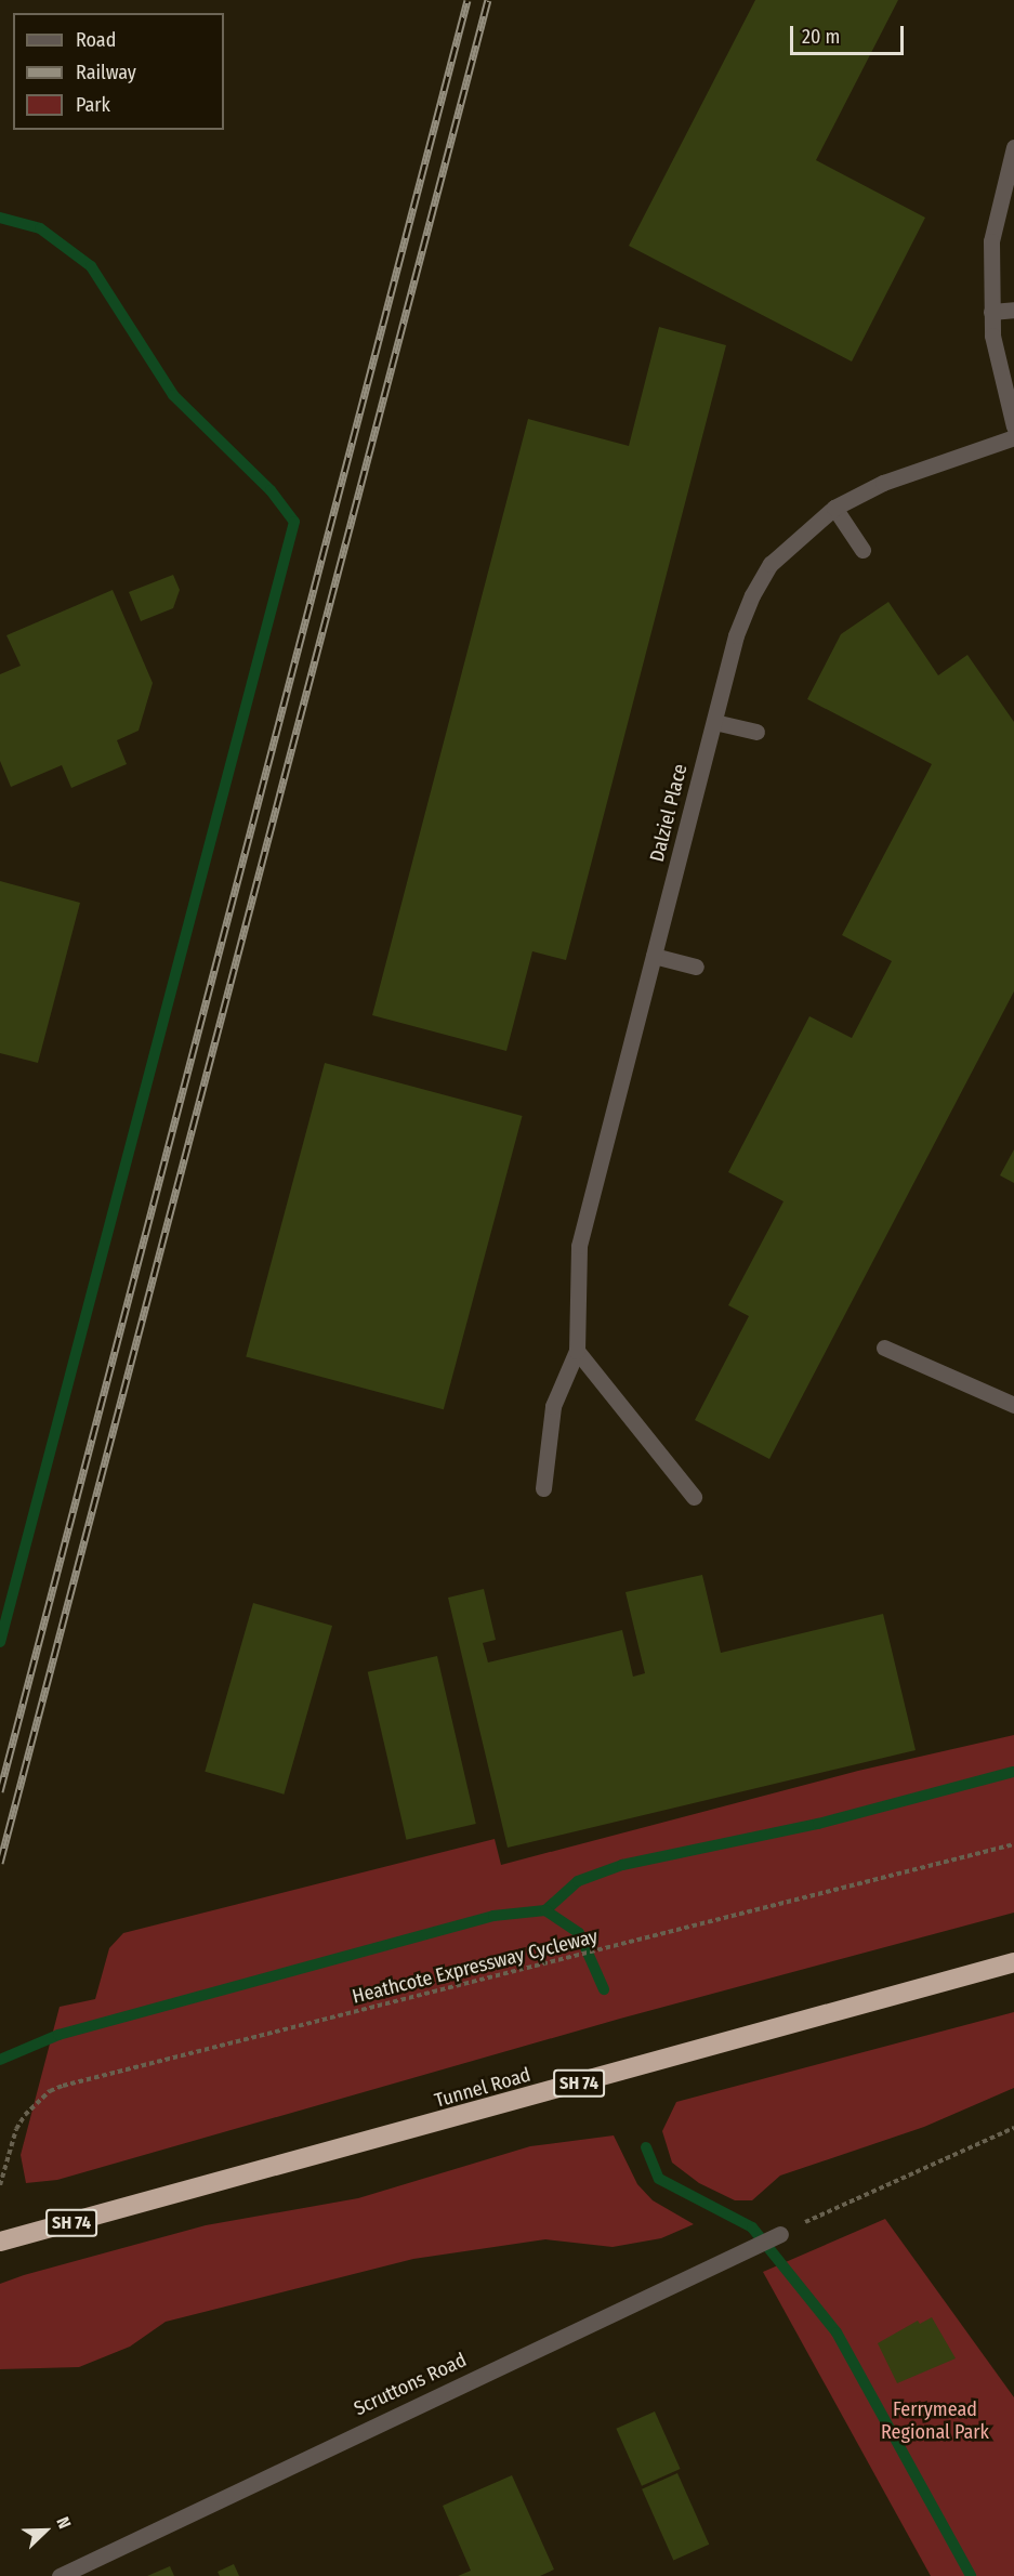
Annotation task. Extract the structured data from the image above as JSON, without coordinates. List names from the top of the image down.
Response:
{
  "streets": {
    "highway": ["SH 74", "Tunnel Road"],
    "street": ["Dalziel Place", "Scruttons Road"],
    "path": ["Heathcote Expressway Cycleway"]
  },
  "parks": ["Ferrymead Regional Park"],
  "legend": ["Road", "Railway", "Park"],
  "scale_bar": "20 m",
  "north": "top right"
}
